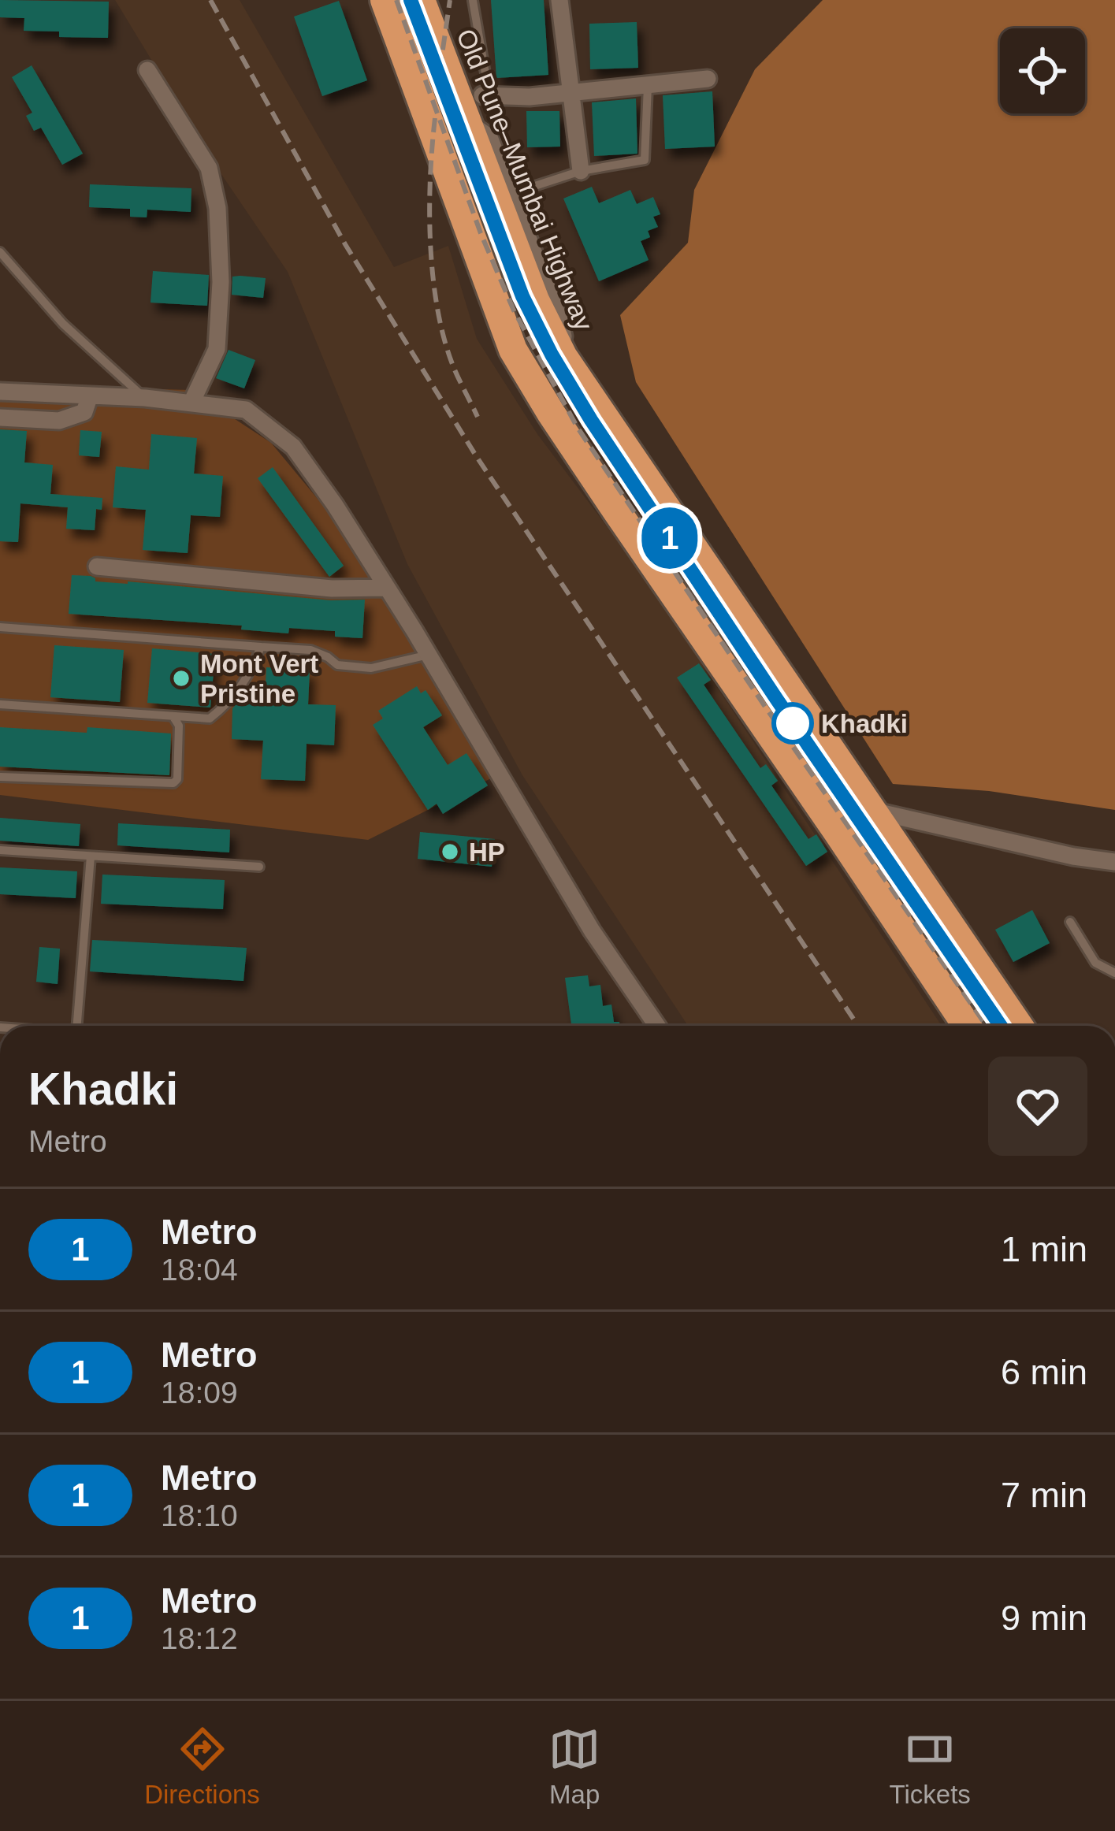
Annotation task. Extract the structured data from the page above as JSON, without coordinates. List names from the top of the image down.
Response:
{
  "streets": {
    "highway": ["Old Pune–Mumbai Highway"]
  },
  "places": ["Mont Vert Pristine", "Khadki", "HP"],
  "lines": ["metro line 1"],
  "page": {
    "on_map": "1",
    "heading": ["Khadki", "Metro"],
    "list": [
      {
        "mark": "1",
        "name": "Metro",
        "note": "18:04",
        "value": "1 min"
      },
      {
        "mark": "1",
        "name": "Metro",
        "note": "18:09",
        "value": "6 min"
      },
      {
        "mark": "1",
        "name": "Metro",
        "note": "18:10",
        "value": "7 min"
      },
      {
        "mark": "1",
        "name": "Metro",
        "note": "18:12",
        "value": "9 min"
      }
    ],
    "tabs": ["Directions", "Map", "Tickets"]
  }
}
